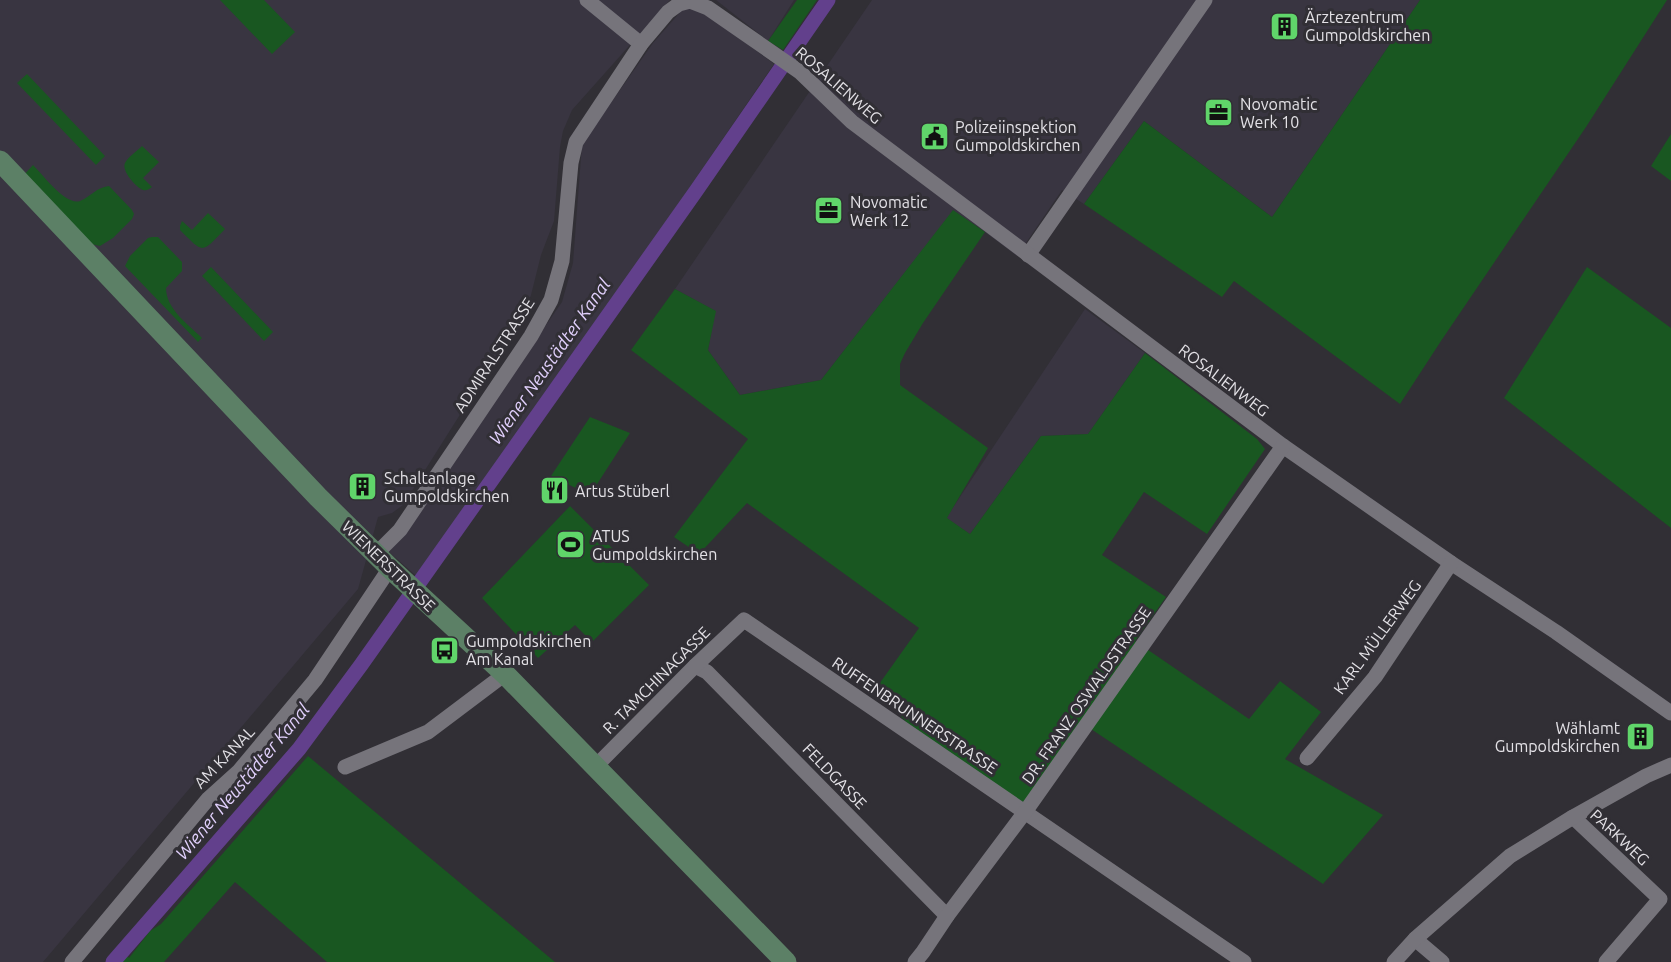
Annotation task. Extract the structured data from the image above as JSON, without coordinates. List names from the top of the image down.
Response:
{
  "streets": {
    "street": [
      "ROSALIENWEG",
      "ADMIRALSTRASSE",
      "WIENERSTRASSE",
      "KARL MÜLLERWEG",
      "R. TAMCHINAGASSE",
      "DR. FRANZ OSWALDSTRASSE",
      "RUFFENBRUNNERSTRASSE",
      "AM KANAL",
      "FELDGASSE",
      "PARKWEG"
    ]
  },
  "crossings": [
    ["ROSALIENWEG", "ADMIRALSTRASSE"],
    ["ROSALIENWEG", "KARL MÜLLERWEG"],
    ["ROSALIENWEG", "DR. FRANZ OSWALDSTRASSE"],
    ["ADMIRALSTRASSE", "WIENERSTRASSE"],
    ["ADMIRALSTRASSE", "AM KANAL"],
    ["WIENERSTRASSE", "R. TAMCHINAGASSE"],
    ["WIENERSTRASSE", "AM KANAL"],
    ["R. TAMCHINAGASSE", "RUFFENBRUNNERSTRASSE"],
    ["R. TAMCHINAGASSE", "FELDGASSE"],
    ["DR. FRANZ OSWALDSTRASSE", "RUFFENBRUNNERSTRASSE"],
    ["DR. FRANZ OSWALDSTRASSE", "FELDGASSE"]
  ],
  "water": ["Wiener Neustädter Kanal"],
  "places": {
    "building": ["Ärztezentrum Gumpoldskirchen", "Schaltanlage Gumpoldskirchen", "Wählamt Gumpoldskirchen"],
    "office": ["Novomatic Werk 10", "Novomatic Werk 12"],
    "public building": ["Polizeiinspektion Gumpoldskirchen"],
    "restaurant": ["Artus Stüberl"],
    "sports": ["ATUS Gumpoldskirchen"],
    "bus stop": ["Gumpoldskirchen Am Kanal"]
  }
}
